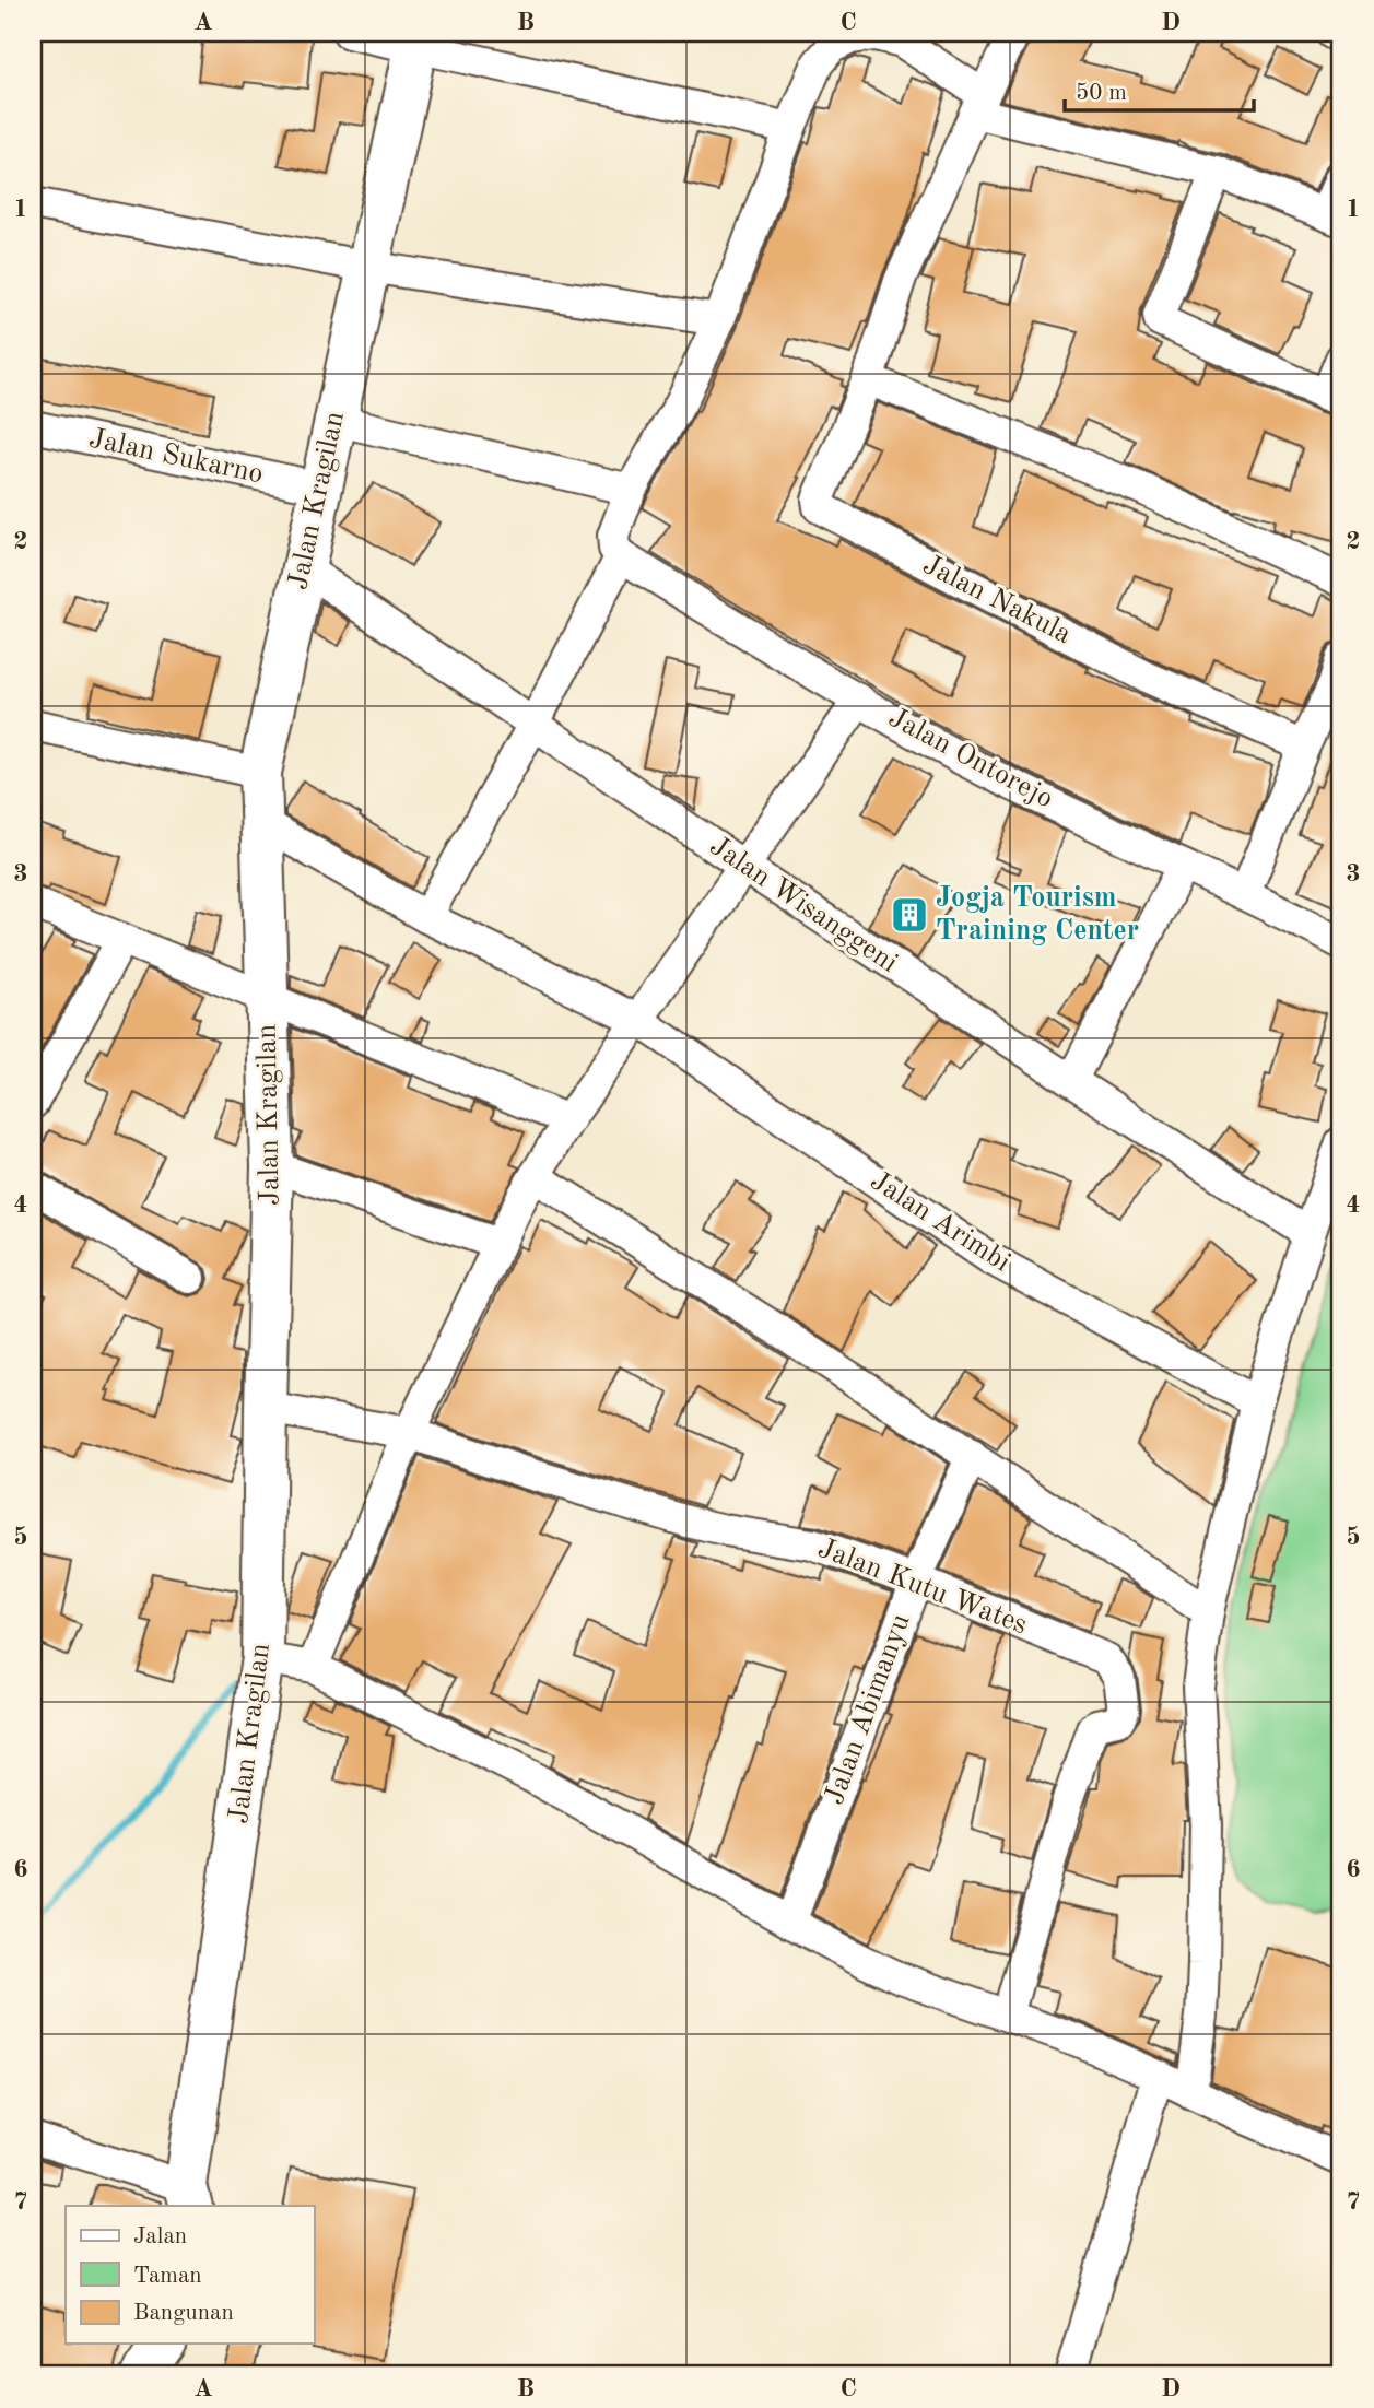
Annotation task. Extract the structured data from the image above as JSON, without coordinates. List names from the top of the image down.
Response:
{
  "streets": {
    "street": [
      "Jalan Sukarno",
      "Jalan Kragilan",
      "Jalan Nakula",
      "Jalan Ontorejo",
      "Jalan Wisanggeni",
      "Jalan Arimbi",
      "Jalan Kutu Wates",
      "Jalan Abimanyu"
    ]
  },
  "crossings": [
    ["Jalan Sukarno", "Jalan Kragilan"],
    ["Jalan Kragilan", "Jalan Wisanggeni"],
    ["Jalan Kragilan", "Jalan Arimbi"],
    ["Jalan Kragilan", "Jalan Kutu Wates"],
    ["Jalan Kutu Wates", "Jalan Abimanyu"]
  ],
  "places": {
    "building": ["Jogja Tourism Training Center"]
  },
  "legend": ["Jalan", "Taman", "Bangunan"],
  "scale_bar": "50 m",
  "grid": {
    "columns": [
      "A",
      "B",
      "C",
      "D"
    ],
    "rows": [
      "1",
      "2",
      "3",
      "4",
      "5",
      "6",
      "7"
    ]
  }
}
